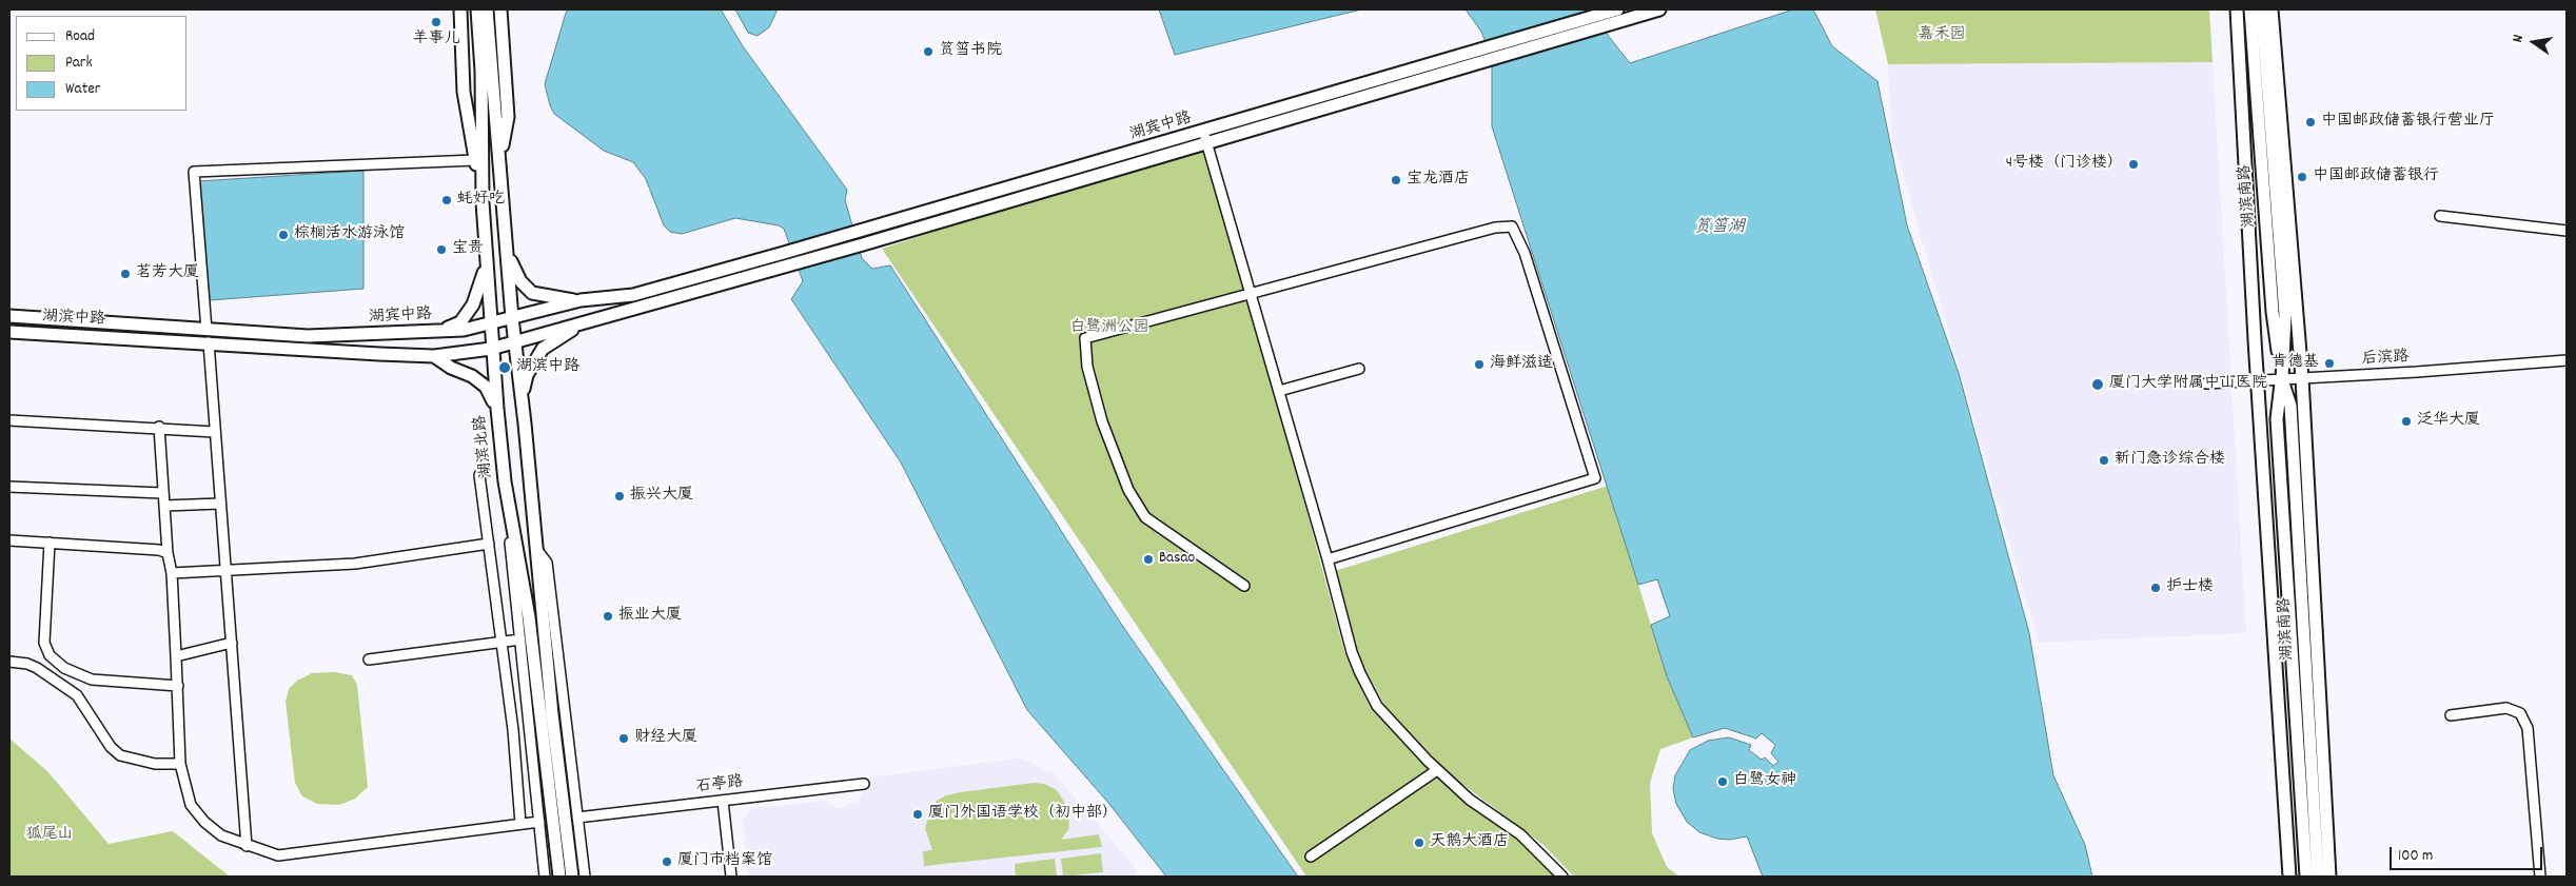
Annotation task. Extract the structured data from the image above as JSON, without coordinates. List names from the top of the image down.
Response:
{
  "streets": {
    "main road": [
      "湖宾中路",
      "湖滨南路",
      "湖滨中路",
      "湖滨北路"
    ],
    "street": ["后滨路", "石亭路"]
  },
  "crossings": [
    ["湖宾中路", "湖滨中路"],
    ["湖宾中路", "湖滨北路"],
    ["湖滨南路", "后滨路"],
    ["湖滨中路", "湖滨北路"]
  ],
  "water": ["筼筜湖"],
  "parks": ["嘉禾园", "白鹭洲公园", "狐尾山"],
  "places": [
    "羊事儿",
    "筼筜书院",
    "中国邮政储蓄银行营业厅",
    "4号楼（门诊楼）",
    "中国邮政储蓄银行",
    "宝龙酒店",
    "蚝好吃",
    "棕榈活水游泳馆",
    "宝贵",
    "茗芳大厦",
    "肯德基",
    "海鲜滋造",
    "湖滨中路",
    "厦门大学附属中山医院",
    "泛华大厦",
    "新门急诊综合楼",
    "振兴大厦",
    "Basao",
    "护士楼",
    "振业大厦",
    "财经大厦",
    "白鹭女神",
    "厦门外国语学校（初中部）",
    "天鹅大酒店",
    "厦门市档案馆"
  ],
  "legend": ["Road", "Park", "Water"],
  "scale_bar": "100 m",
  "north": "left"
}
